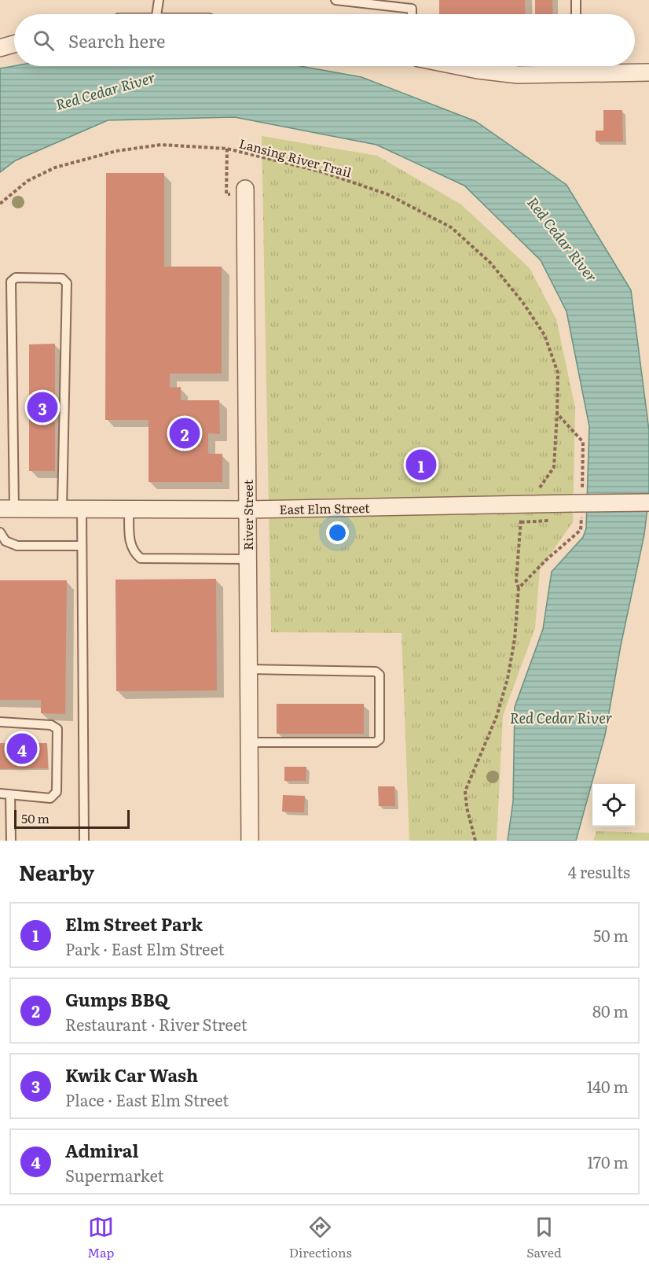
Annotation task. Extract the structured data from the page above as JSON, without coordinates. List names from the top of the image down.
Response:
{
  "streets": {
    "street": ["East Elm Street", "River Street"],
    "path": ["Lansing River Trail"]
  },
  "crossings": [
    ["East Elm Street", "River Street"]
  ],
  "water": ["Red Cedar River"],
  "scale_bar": "50 m",
  "page": {
    "search": "Search here",
    "pins": [
      "3",
      "2",
      "1",
      "4"
    ],
    "scale": "50 m",
    "heading": ["Nearby", "4 results"],
    "list": [
      {
        "mark": "1",
        "name": "Elm Street Park",
        "note": "Park · East Elm Street",
        "value": "50 m"
      },
      {
        "mark": "2",
        "name": "Gumps BBQ",
        "note": "Restaurant · River Street",
        "value": "80 m"
      },
      {
        "mark": "3",
        "name": "Kwik Car Wash",
        "note": "Place · East Elm Street",
        "value": "140 m"
      },
      {
        "mark": "4",
        "name": "Admiral",
        "note": "Supermarket",
        "value": "170 m"
      }
    ],
    "nav": ["Map", "Directions", "Saved"]
  }
}
